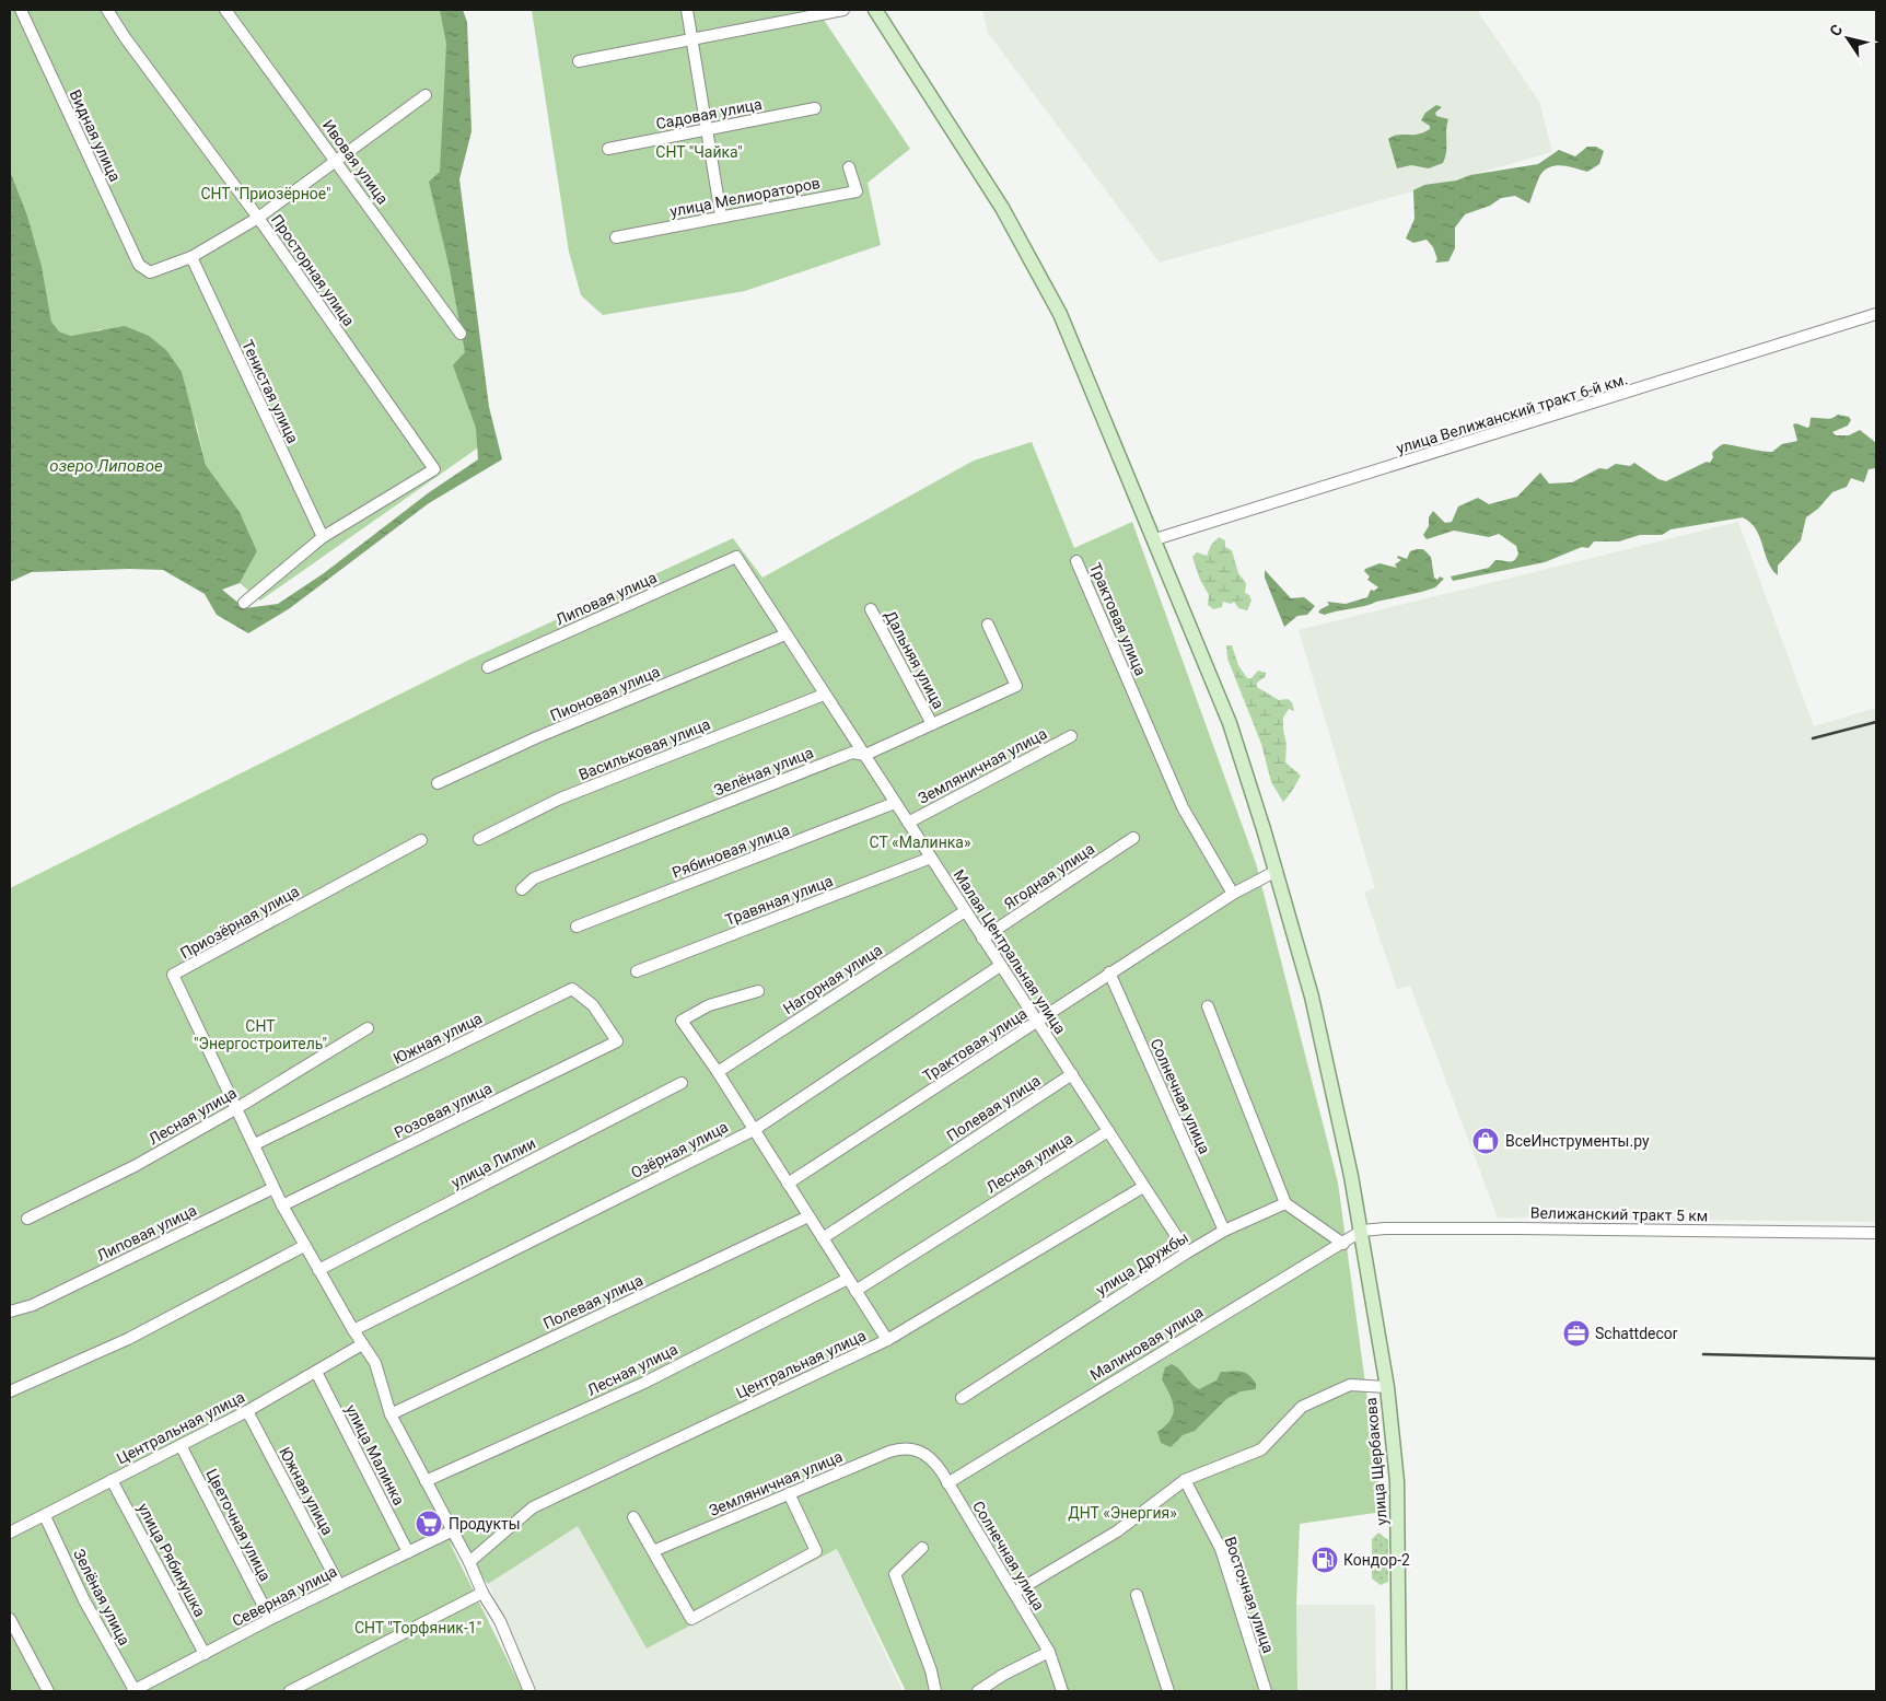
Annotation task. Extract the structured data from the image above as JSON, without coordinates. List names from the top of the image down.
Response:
{
  "streets": {
    "main road": ["улица Щербакова"],
    "street": [
      "Садовая улица",
      "Видная улица",
      "Ивовая улица",
      "улица Мелиораторов",
      "Просторная улица",
      "Тенистая улица",
      "улица Велижанский тракт 6-й км.",
      "Липовая улица",
      "Трактовая улица",
      "Дальняя улица",
      "Пионовая улица",
      "Васильковая улица",
      "Земляничная улица",
      "Зелёная улица",
      "Рябиновая улица",
      "Ягодная улица",
      "Травяная улица",
      "Приозёрная улица",
      "Малая Центральная улица",
      "Нагорная улица",
      "Южная улица",
      "Солнечная улица",
      "Полевая улица",
      "Розовая улица",
      "Лесная улица",
      "Озёрная улица",
      "улица Лилии",
      "Велижанский тракт 5 км",
      "улица Дружбы",
      "Малиновая улица",
      "Центральная улица",
      "улица Малинка",
      "Цветочная улица",
      "улица Рябинушка",
      "Восточная улица",
      "Северная улица"
    ]
  },
  "crossings": [
    ["Видная улица", "Тенистая улица"],
    ["Просторная улица", "Тенистая улица"],
    ["улица Велижанский тракт 6-й км.", "улица Щербакова"],
    ["Липовая улица", "Малая Центральная улица"],
    ["Трактовая улица", "Малая Центральная улица"],
    ["Трактовая улица", "Солнечная улица"],
    ["Трактовая улица", "улица Щербакова"],
    ["Дальняя улица", "Зелёная улица"],
    ["Пионовая улица", "Малая Центральная улица"],
    ["Васильковая улица", "Малая Центральная улица"],
    ["Земляничная улица", "Малая Центральная улица"],
    ["Земляничная улица", "Солнечная улица"],
    ["Зелёная улица", "Малая Центральная улица"],
    ["Зелёная улица", "Центральная улица"],
    ["Зелёная улица", "Северная улица"],
    ["Рябиновая улица", "Малая Центральная улица"],
    ["Ягодная улица", "Малая Центральная улица"],
    ["Травяная улица", "Малая Центральная улица"],
    ["Приозёрная улица", "Лесная улица"],
    ["Малая Центральная улица", "Нагорная улица"],
    ["Малая Центральная улица", "Полевая улица"],
    ["Малая Центральная улица", "Лесная улица"],
    ["Малая Центральная улица", "Озёрная улица"],
    ["Малая Центральная улица", "улица Дружбы"],
    ["Малая Центральная улица", "Центральная улица"],
    ["Южная улица", "Розовая улица"],
    ["Южная улица", "Центральная улица"],
    ["Южная улица", "Северная улица"],
    ["Солнечная улица", "улица Дружбы"],
    ["Солнечная улица", "Малиновая улица"],
    ["Велижанский тракт 5 км", "Малиновая улица"],
    ["Велижанский тракт 5 км", "улица Щербакова"],
    ["Малиновая улица", "улица Щербакова"],
    ["Центральная улица", "улица Малинка"],
    ["Центральная улица", "Цветочная улица"],
    ["Центральная улица", "улица Рябинушка"],
    ["улица Малинка", "Северная улица"],
    ["Цветочная улица", "Северная улица"],
    ["улица Рябинушка", "Северная улица"]
  ],
  "water": ["озеро Липовое"],
  "parks": [
    "СНТ \"Чайка\"",
    "СНТ \"Приозёрное\"",
    "CТ «Малинка»",
    "СНТ \"Энергостроитель\"",
    "ДНТ «Энергия»",
    "СНТ \"Торфяник-1\""
  ],
  "places": {
    "shop": ["ВсеИнструменты.ру"],
    "office": ["Schattdecor"],
    "supermarket": ["Продукты"],
    "fuel station": ["Кондор-2"]
  },
  "north": "top left"
}
